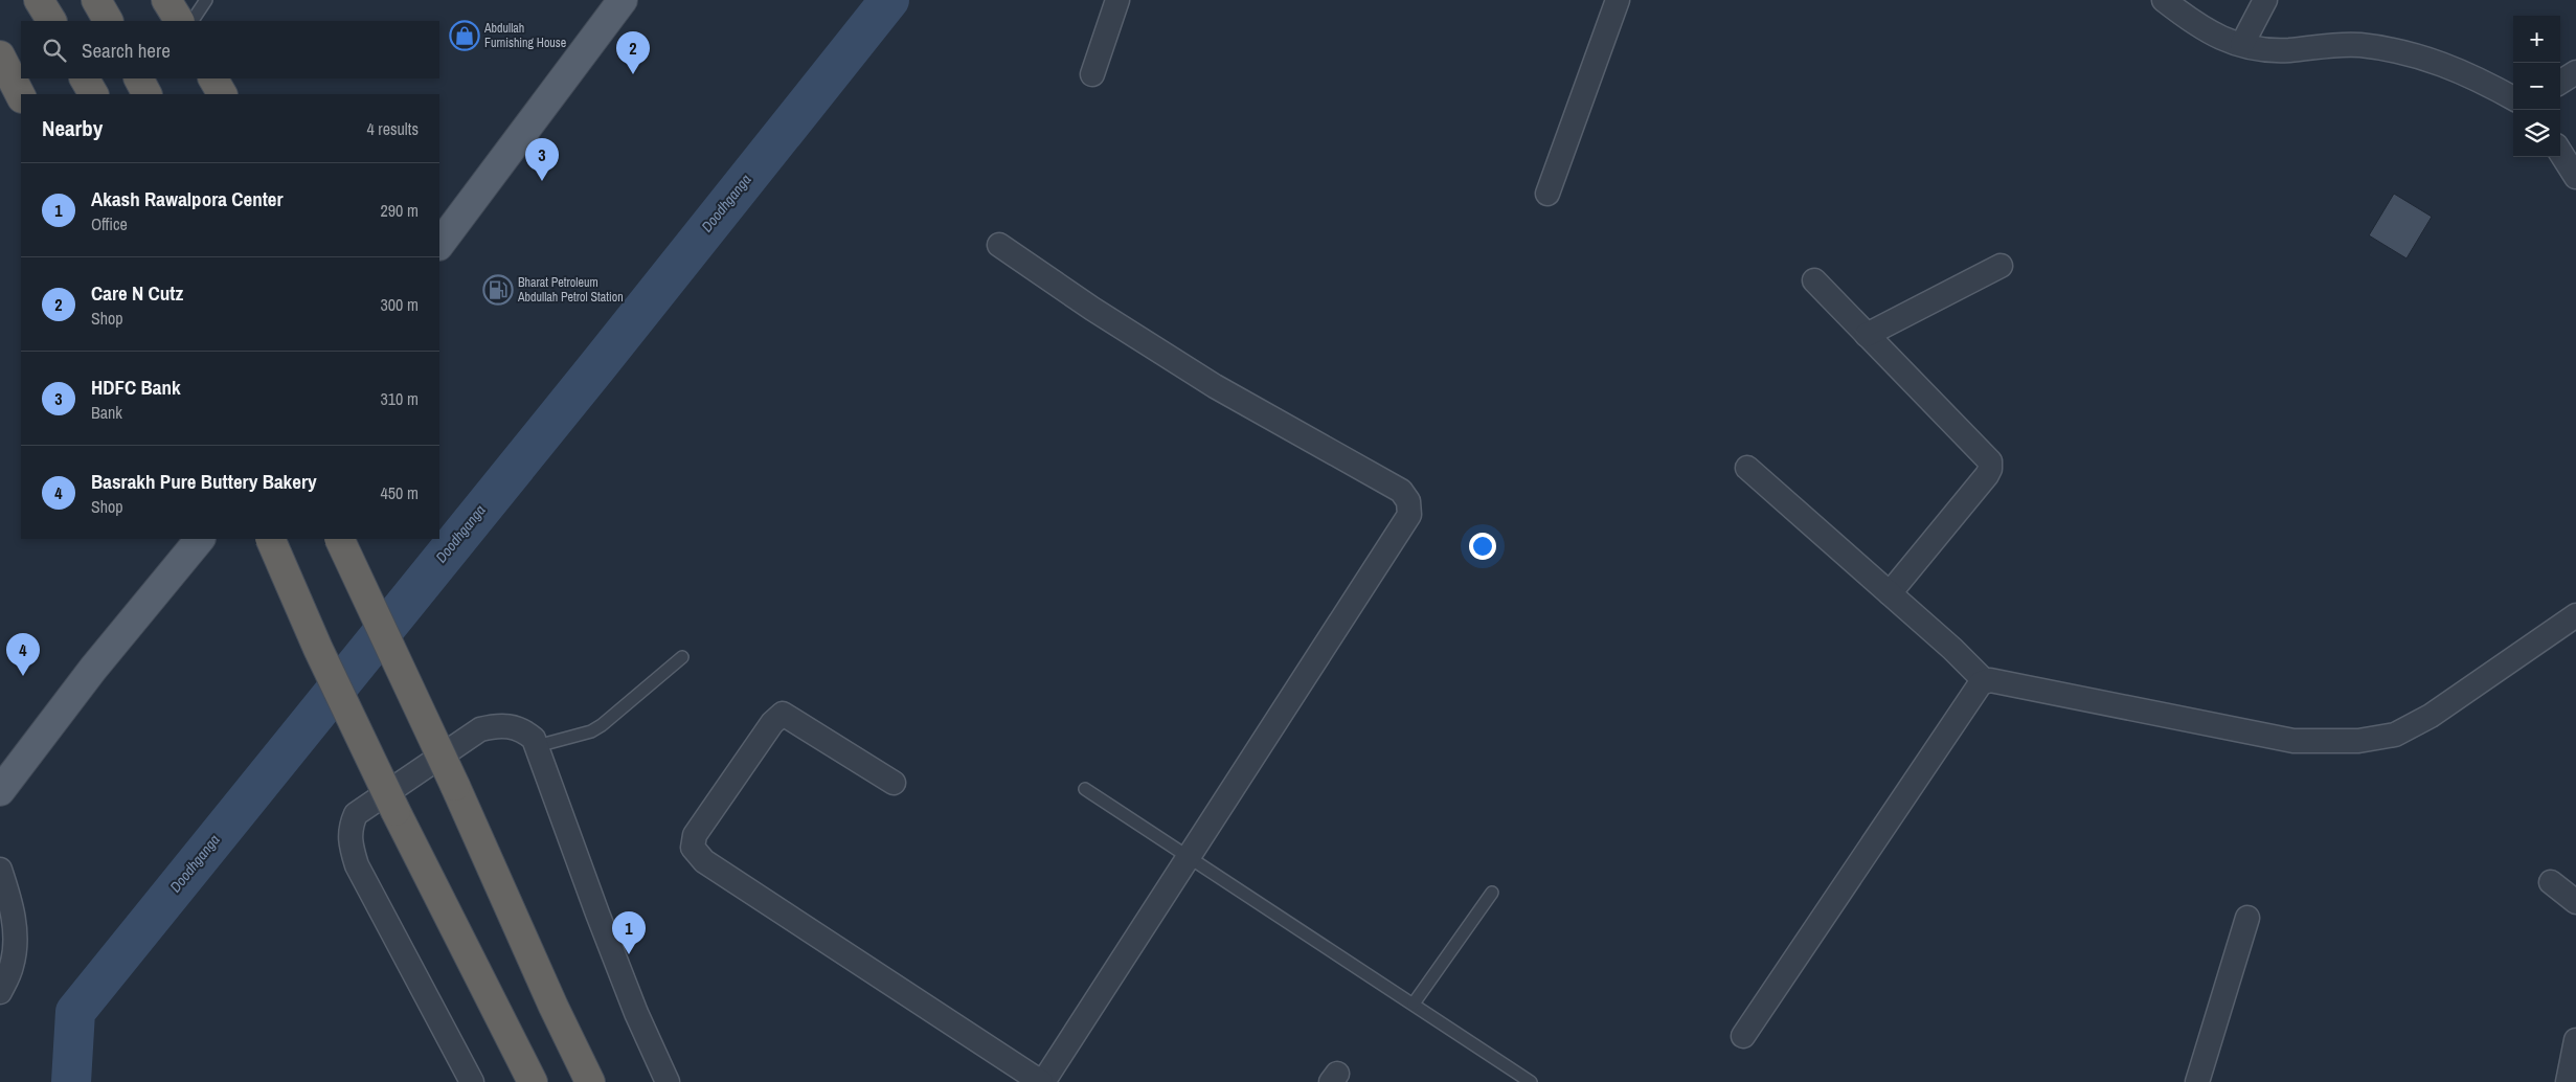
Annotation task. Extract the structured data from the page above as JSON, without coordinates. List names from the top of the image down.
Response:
{
  "water": ["Doodhganga"],
  "places": {
    "shop": ["Abdullah Furnishing House"],
    "fuel station": ["Bharat Petroleum Abdullah Petrol Station"]
  },
  "page": {
    "map_buttons": ["+", "−"],
    "search": "Search here",
    "pins": [
      "2",
      "3",
      "4",
      "1"
    ],
    "heading": ["Nearby", "4 results"],
    "list": [
      {
        "mark": "1",
        "name": "Akash Rawalpora Center",
        "note": "Office",
        "value": "290 m"
      },
      {
        "mark": "2",
        "name": "Care N Cutz",
        "note": "Shop",
        "value": "300 m"
      },
      {
        "mark": "3",
        "name": "HDFC Bank",
        "note": "Bank",
        "value": "310 m"
      },
      {
        "mark": "4",
        "name": "Basrakh Pure Buttery Bakery",
        "note": "Shop",
        "value": "450 m"
      }
    ]
  }
}
